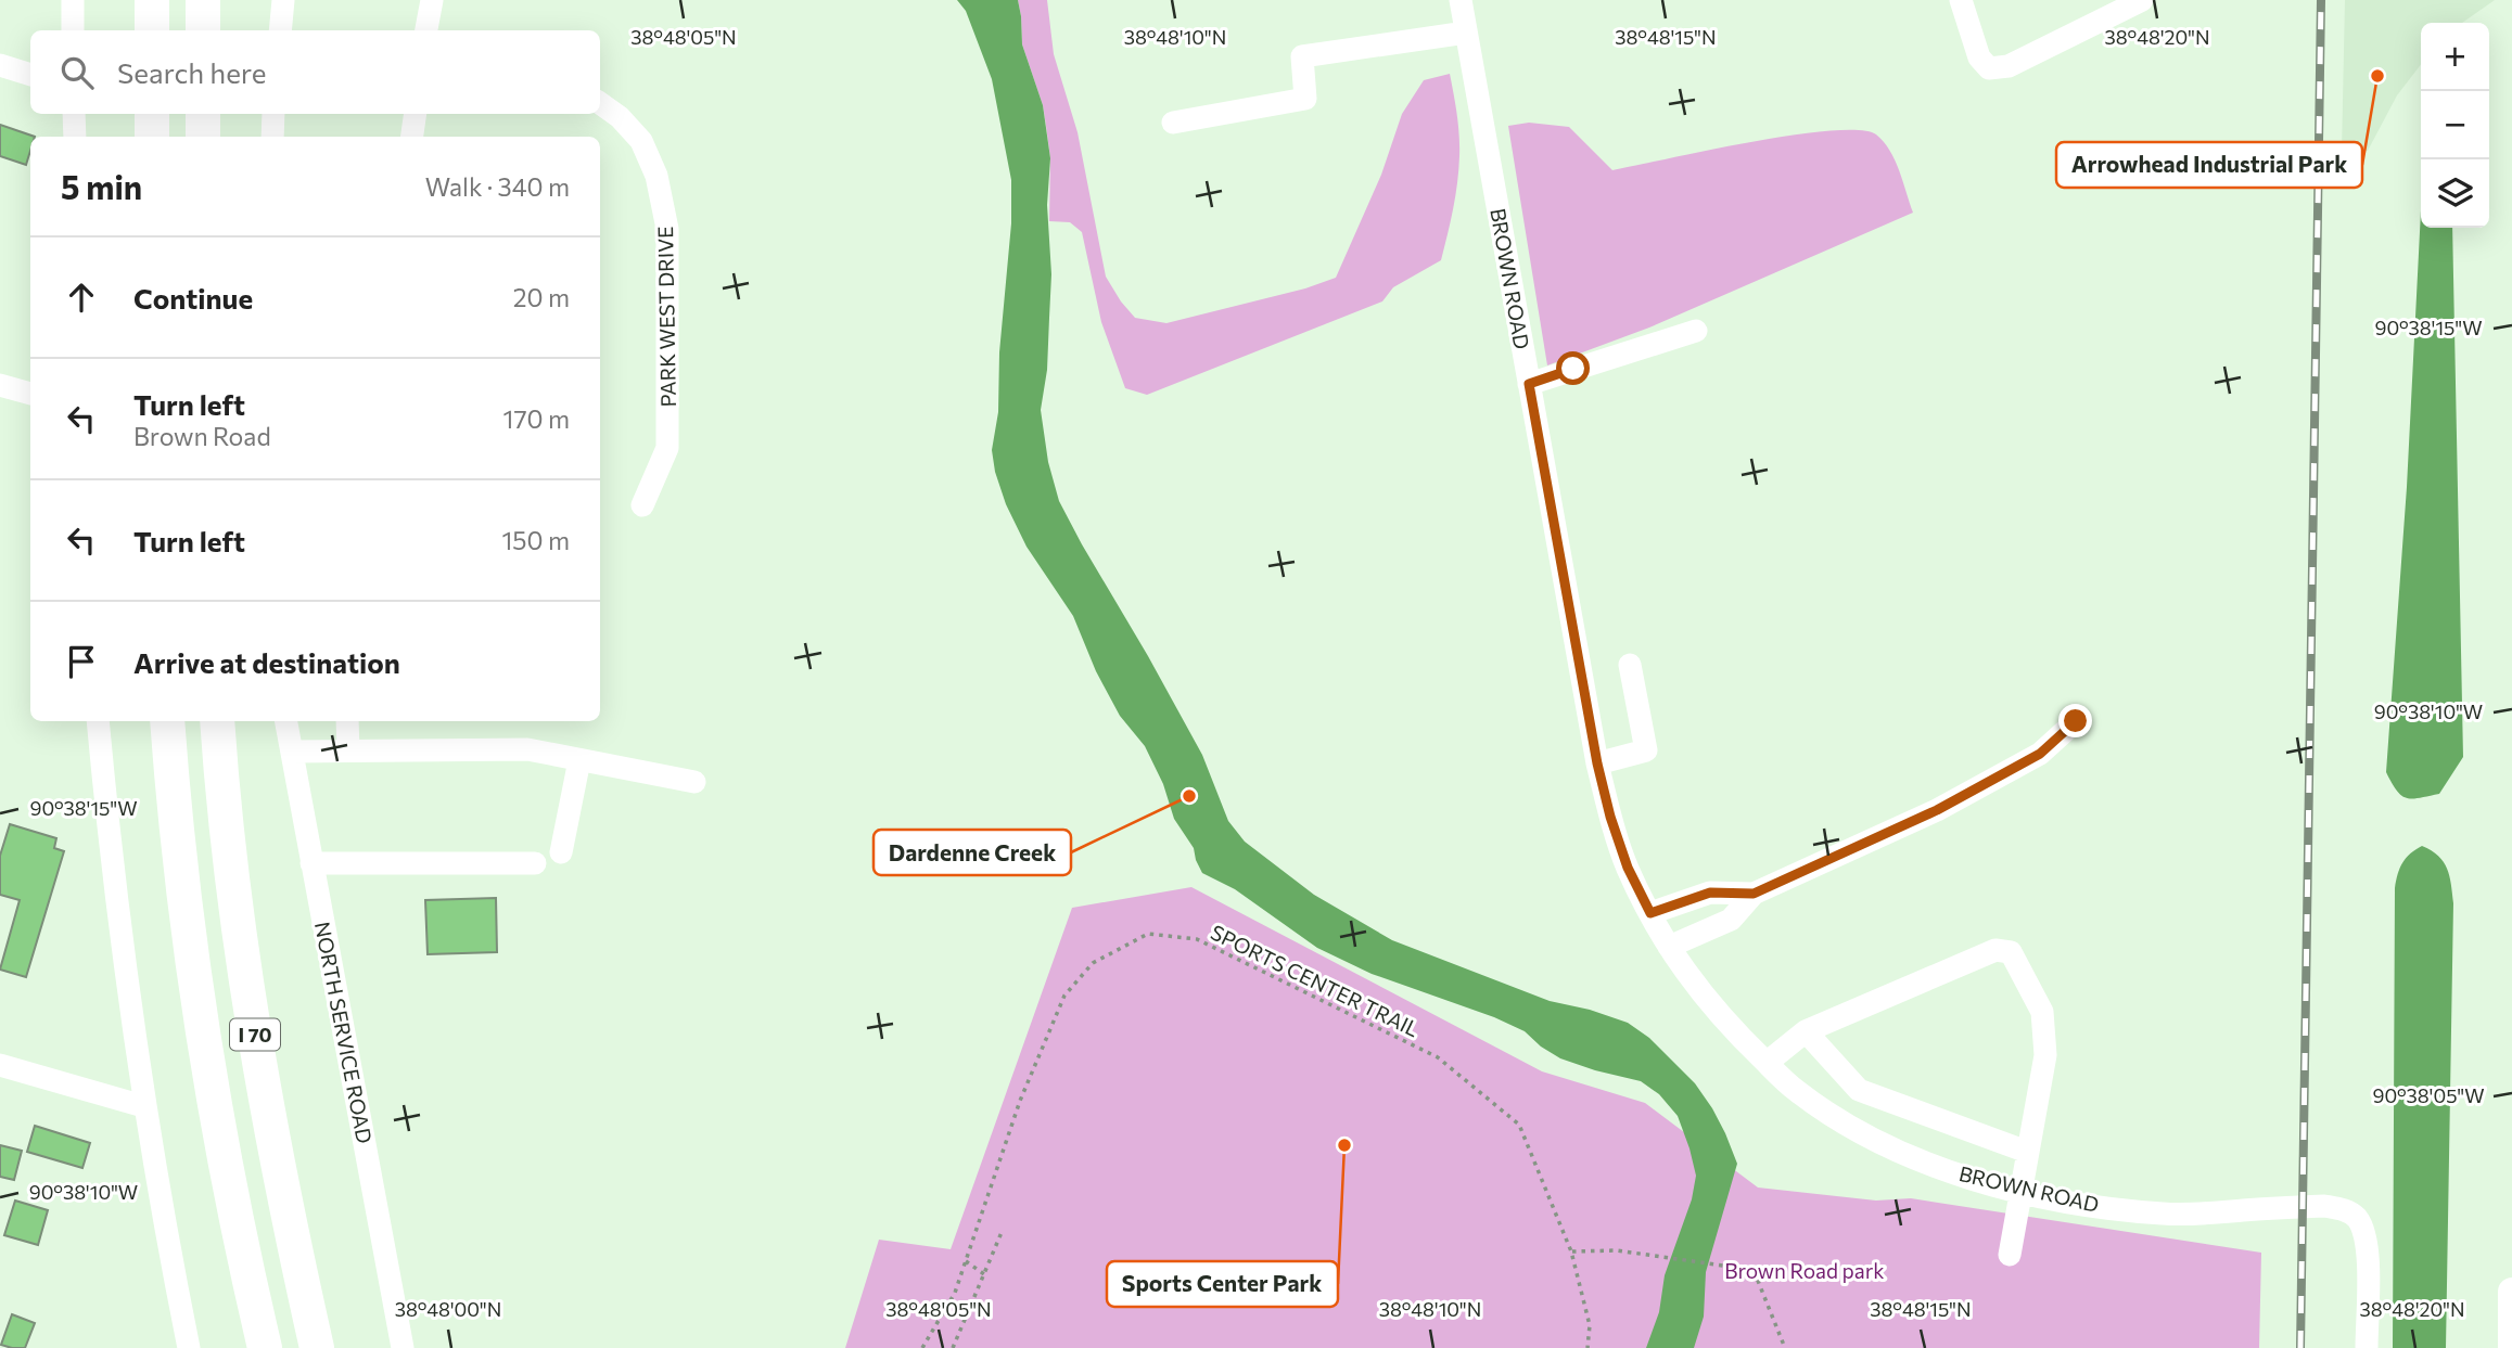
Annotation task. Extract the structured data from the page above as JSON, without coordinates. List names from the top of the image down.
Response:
{
  "streets": {
    "highway": ["I 70"],
    "street": ["BROWN ROAD", "PARK WEST DRIVE", "NORTH SERVICE ROAD"],
    "path": ["SPORTS CENTER TRAIL"]
  },
  "parks": ["Brown Road park"],
  "places": ["Arrowhead Industrial Park", "Dardenne Creek", "Sports Center Park"],
  "page": {
    "map_buttons": ["+", "−"],
    "search": "Search here",
    "heading": ["5 min", "Walk · 340 m"],
    "list": [
      ["Continue", "20 m"],
      ["Turn left", "Brown Road", "170 m"],
      ["Turn left", "150 m"],
      "Arrive at destination"
    ]
  },
  "coordinates": [
    "38°48'05\"N",
    "38°48'15\"N",
    "38°48'20\"N",
    "38°48'10\"N",
    "90°38'15\"W",
    "90°38'10\"W",
    "90°38'05\"W",
    "38°48'00\"N"
  ]
}
